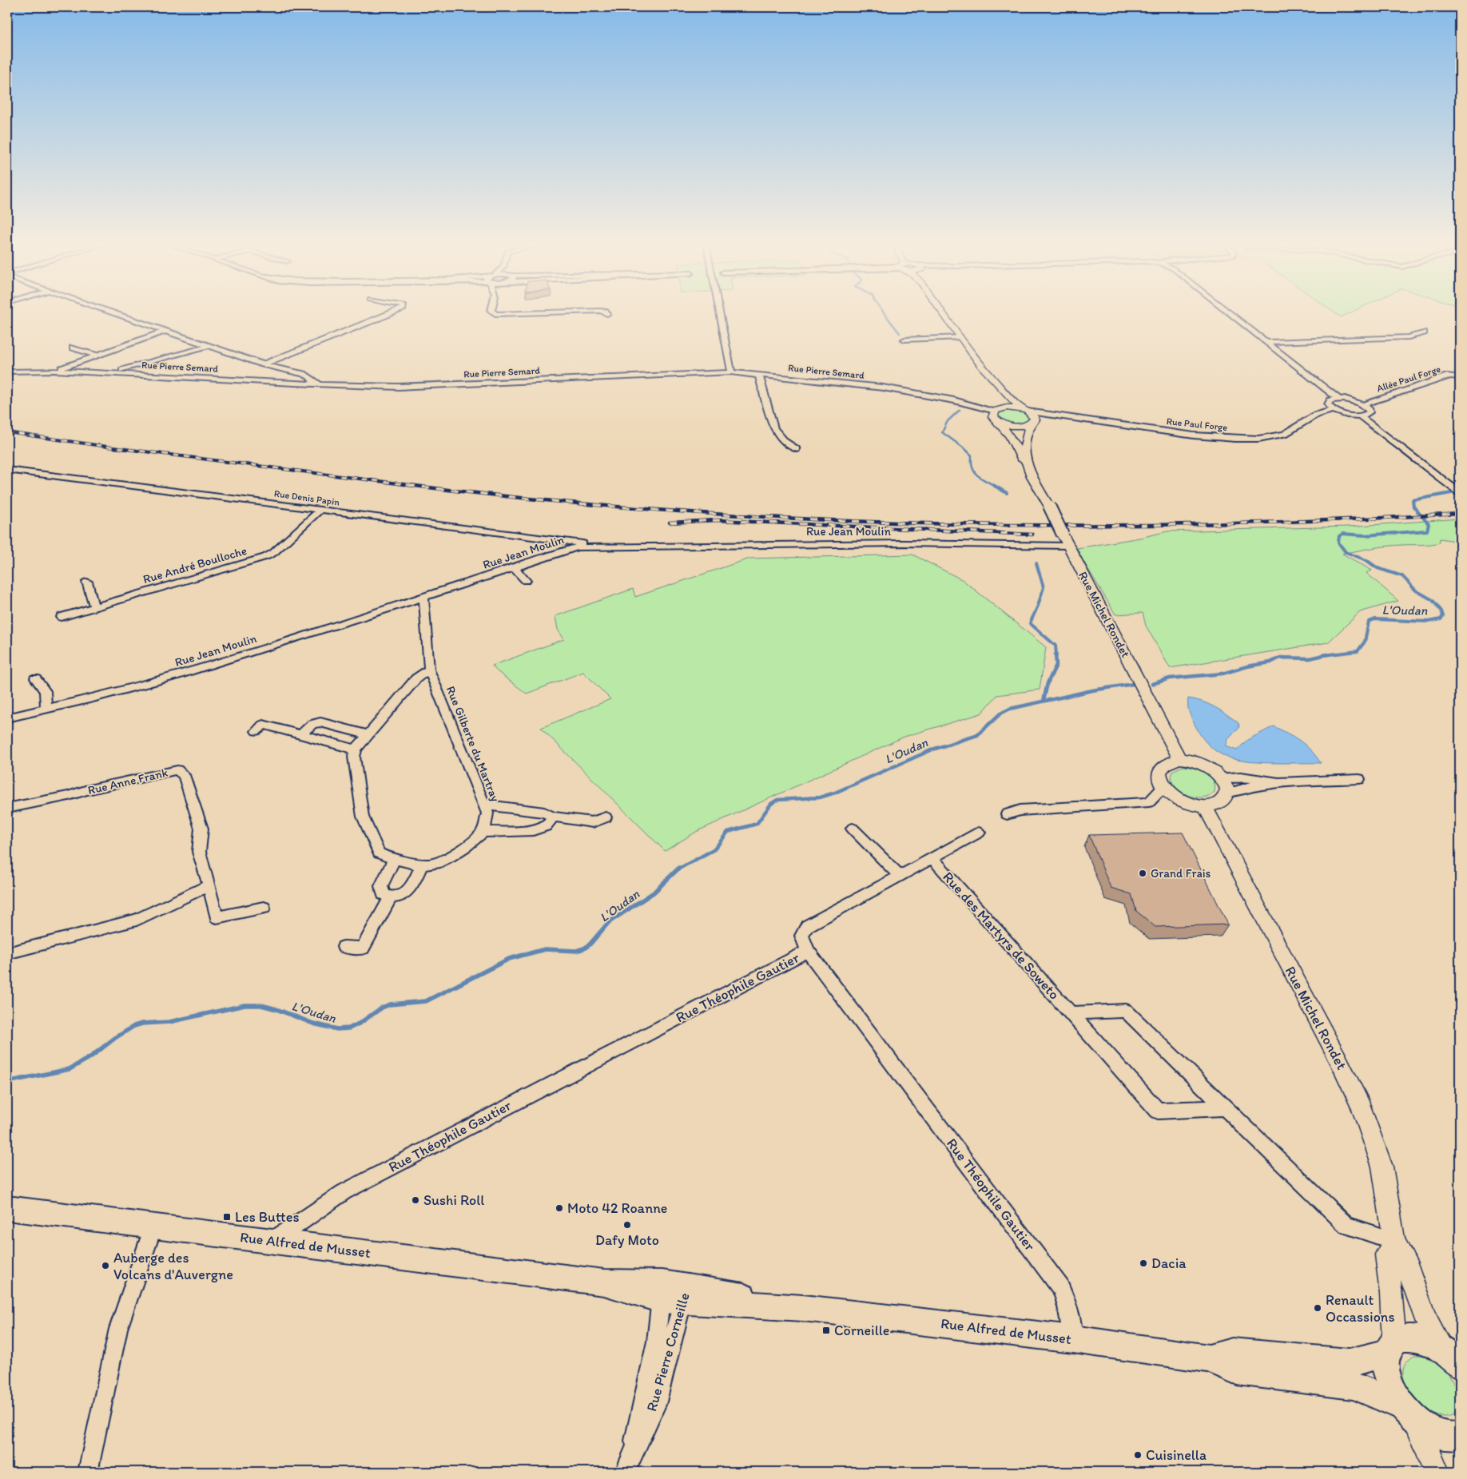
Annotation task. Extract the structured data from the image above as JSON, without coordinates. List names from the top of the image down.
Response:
{
  "streets": {
    "main road": ["Rue Alfred de Musset"],
    "street": [
      "Rue Pierre Semard",
      "Allée Paul Forge",
      "Rue Paul Forge",
      "Rue Denis Papin",
      "Rue Jean Moulin",
      "Rue André Boulloche",
      "Rue Michel Rondet",
      "Rue Gilberte du Martray",
      "Rue Anne Frank",
      "Rue des Martyrs de Soweto",
      "Rue Théophile Gautier",
      "Rue Pierre Corneille"
    ]
  },
  "crossings": [
    ["Rue Pierre Semard", "Rue Michel Rondet"],
    ["Rue Paul Forge", "Rue Michel Rondet"],
    ["Rue Denis Papin", "Rue Jean Moulin"],
    ["Rue Denis Papin", "Rue André Boulloche"],
    ["Rue Jean Moulin", "Rue Michel Rondet"],
    ["Rue Jean Moulin", "Rue Gilberte du Martray"],
    ["Rue Michel Rondet", "Rue Alfred de Musset"],
    ["Rue Théophile Gautier", "Rue Alfred de Musset"],
    ["Rue Alfred de Musset", "Rue Pierre Corneille"]
  ],
  "water": ["L'Oudan"],
  "places": {
    "other": [
      "Grand Frais",
      "Sushi Roll",
      "Moto 42 Roanne",
      "Dafy Moto",
      "Dacia",
      "Auberge des Volcans d'Auvergne",
      "Renault Occassions",
      "Cuisinella"
    ],
    "transit": ["Les Buttes", "Corneille"]
  }
}
